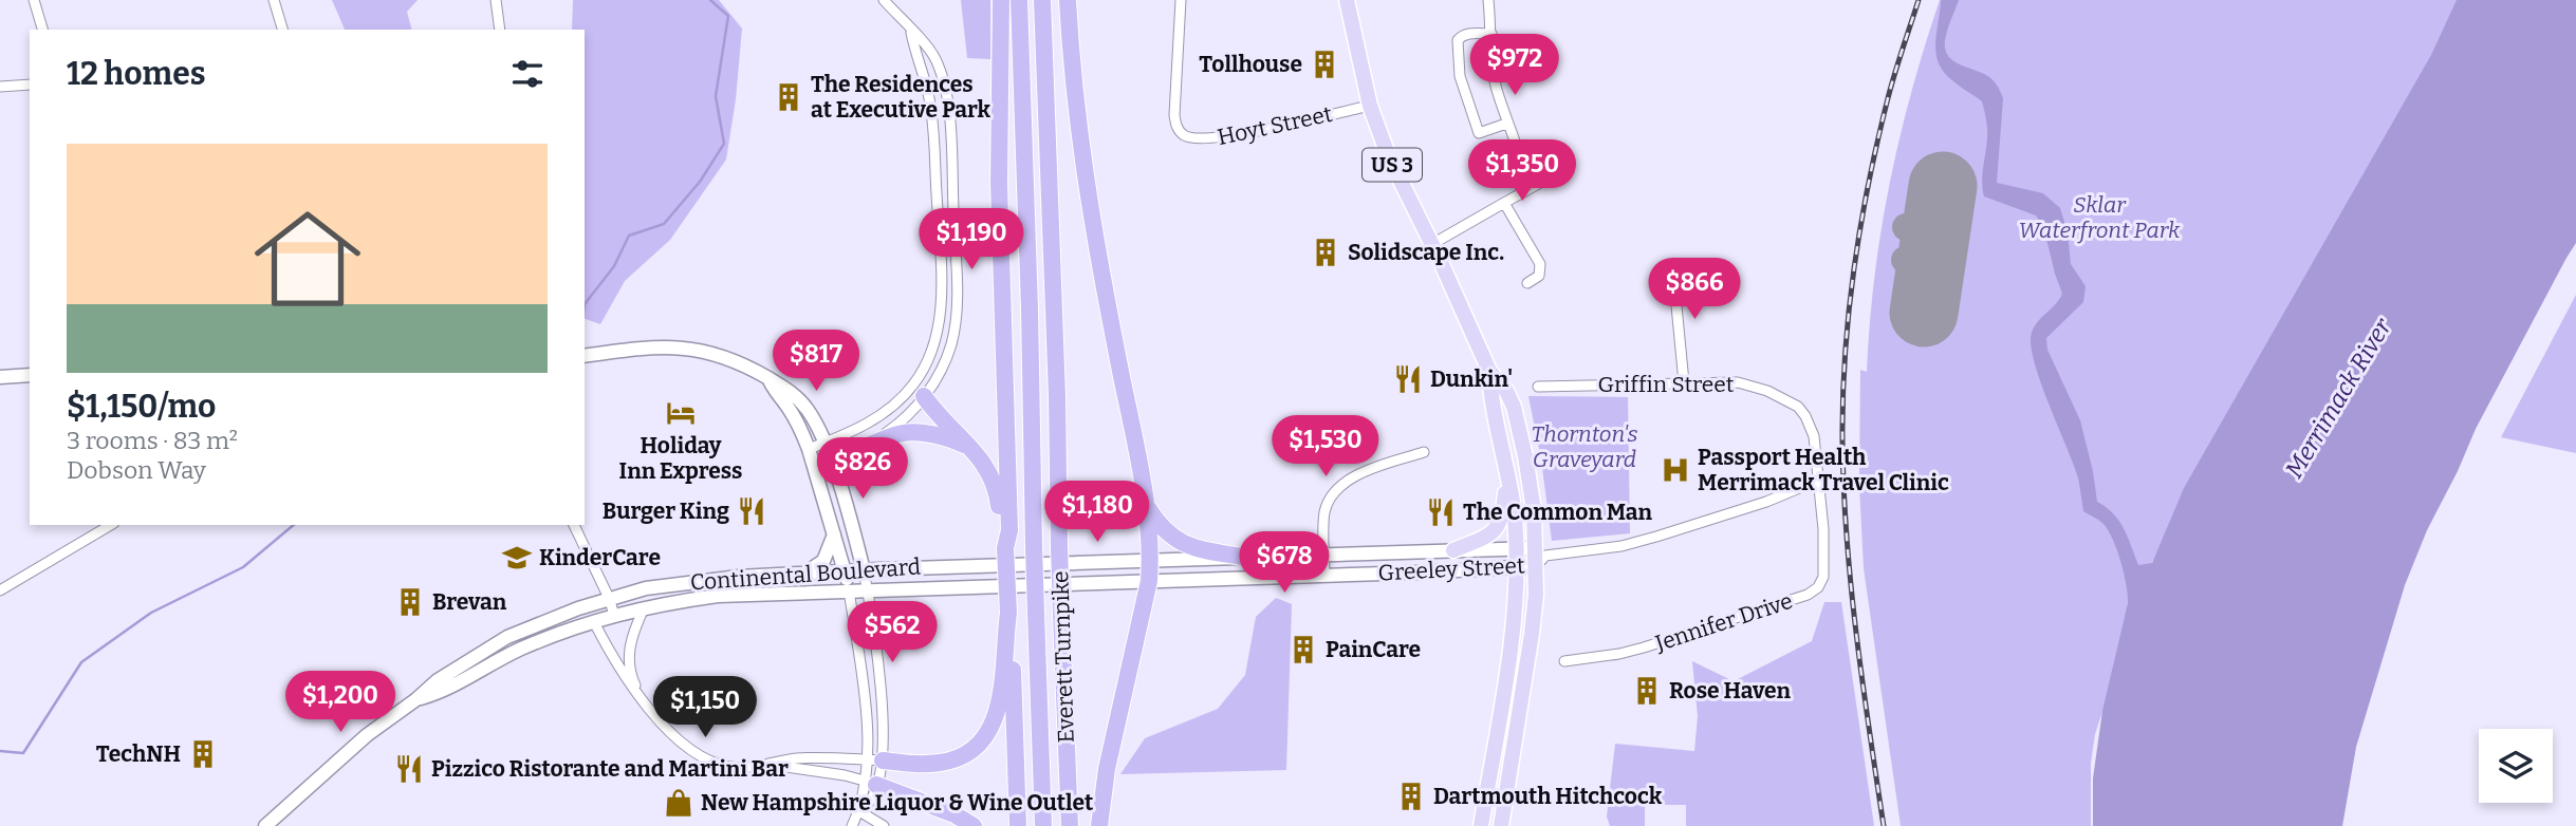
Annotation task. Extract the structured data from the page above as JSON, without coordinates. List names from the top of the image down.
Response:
{
  "streets": {
    "highway": ["Everett Turnpike"],
    "main road": ["US 3", "Greeley Street", "Continental Boulevard"],
    "street": ["Hoyt Street", "Griffin Street", "Jennifer Drive"]
  },
  "crossings": [
    ["Hoyt Street", "US 3"],
    ["US 3", "Greeley Street"],
    ["Griffin Street", "Greeley Street"],
    ["Griffin Street", "Jennifer Drive"],
    ["Greeley Street", "Continental Boulevard"],
    ["Greeley Street", "Jennifer Drive"]
  ],
  "water": ["Merrimack River"],
  "parks": ["Sklar Waterfront Park", "Thornton's Graveyard"],
  "places": {
    "building": [
      "Tollhouse",
      "The Residences at Executive Park",
      "Solidscape Inc.",
      "Brevan",
      "PainCare",
      "Rose Haven",
      "TechNH",
      "Dartmouth Hitchcock"
    ],
    "restaurant": [
      "Dunkin'",
      "Burger King",
      "The Common Man",
      "Pizzico Ristorante and Martini Bar"
    ],
    "hotel": ["Holiday Inn Express"],
    "hospital": ["Passport Health Merrimack Travel Clinic"],
    "school or university": ["KinderCare"],
    "shop": ["New Hampshire Liquor & Wine Outlet"]
  },
  "page": {
    "heading": "12 homes",
    "price": [
      "$972",
      "$1,350",
      "$1,190",
      "$866",
      "$817",
      "$1,530",
      "$826",
      "$1,180",
      "$678",
      "$562",
      "$1,200",
      "$1,150"
    ],
    "list": [
      {
        "name": "$1,150/mo",
        "note": "3 rooms · 83 m² · Dobson Way"
      }
    ]
  }
}
